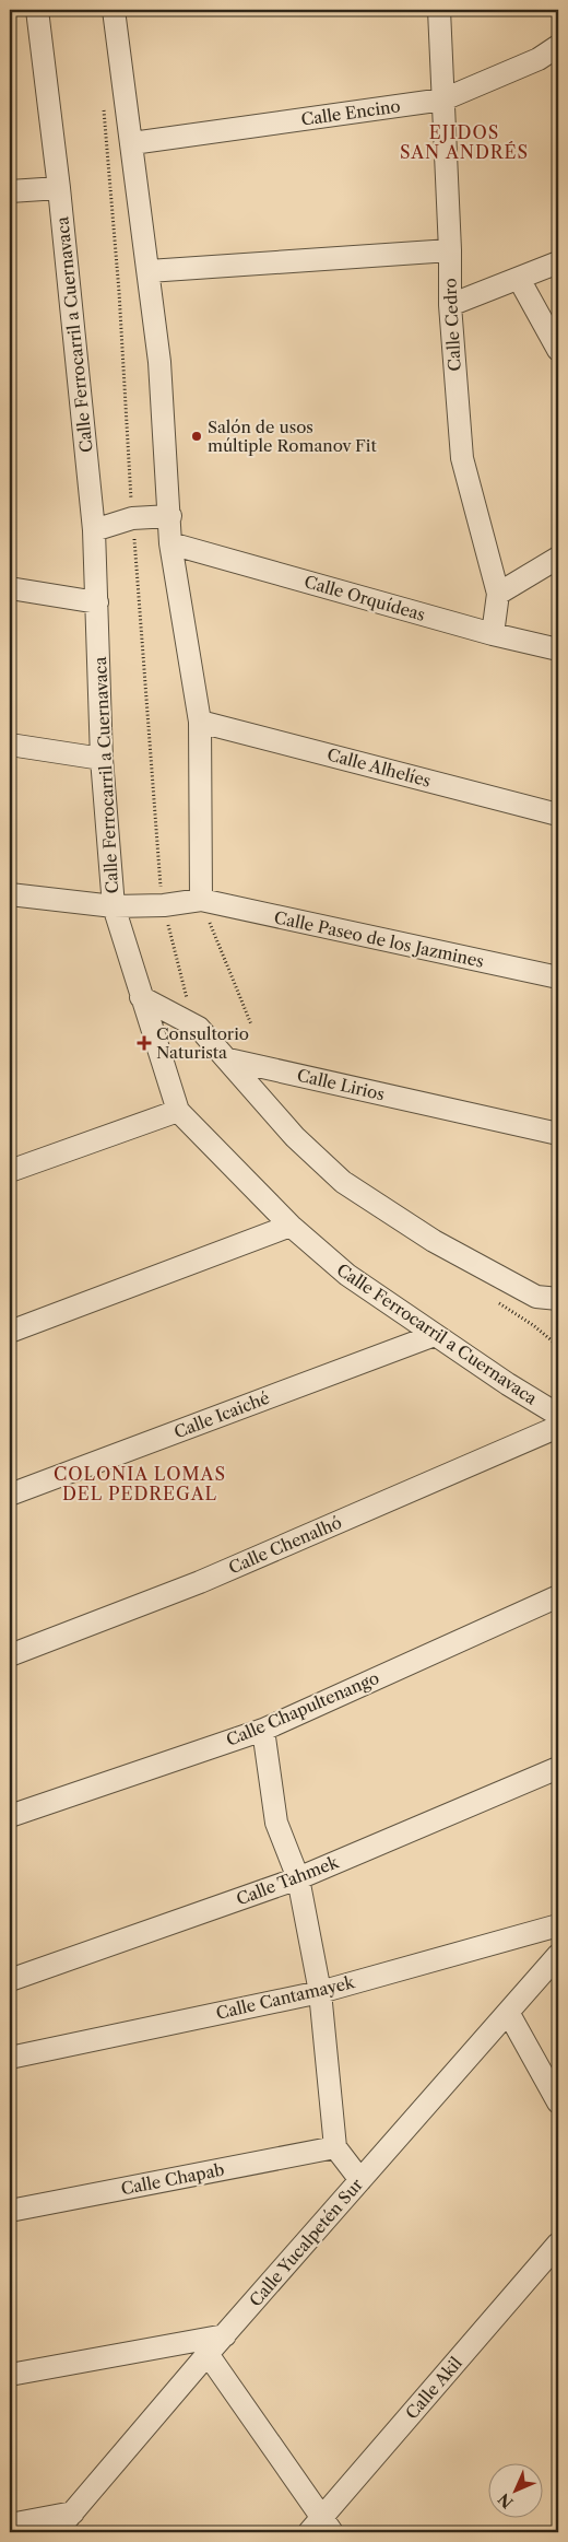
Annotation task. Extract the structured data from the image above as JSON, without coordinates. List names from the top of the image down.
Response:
{
  "streets": {
    "street": [
      "Calle Encino",
      "Calle Cedro",
      "Calle Ferrocarril a Cuernavaca",
      "Calle Orquídeas",
      "Calle Alhelíes",
      "Calle Paseo de los Jazmines",
      "Calle Lirios",
      "Calle Icaiché",
      "Calle Chenalhó",
      "Calle Chapultenango",
      "Calle Tahmek",
      "Calle Cantamayek",
      "Calle Chapab",
      "Calle Yucalpetén Sur",
      "Calle Akil"
    ]
  },
  "crossings": [
    ["Calle Encino", "Calle Cedro"],
    ["Calle Cedro", "Calle Orquídeas"],
    ["Calle Ferrocarril a Cuernavaca", "Calle Icaiché"]
  ],
  "districts": ["EJIDOS SAN ANDRÉS", "COLONIA LOMAS DEL PEDREGAL"],
  "places": {
    "other": ["Salón de usos múltiple Romanov Fit"],
    "health": ["Consultorio Naturista"]
  },
  "north": "bottom left"
}
